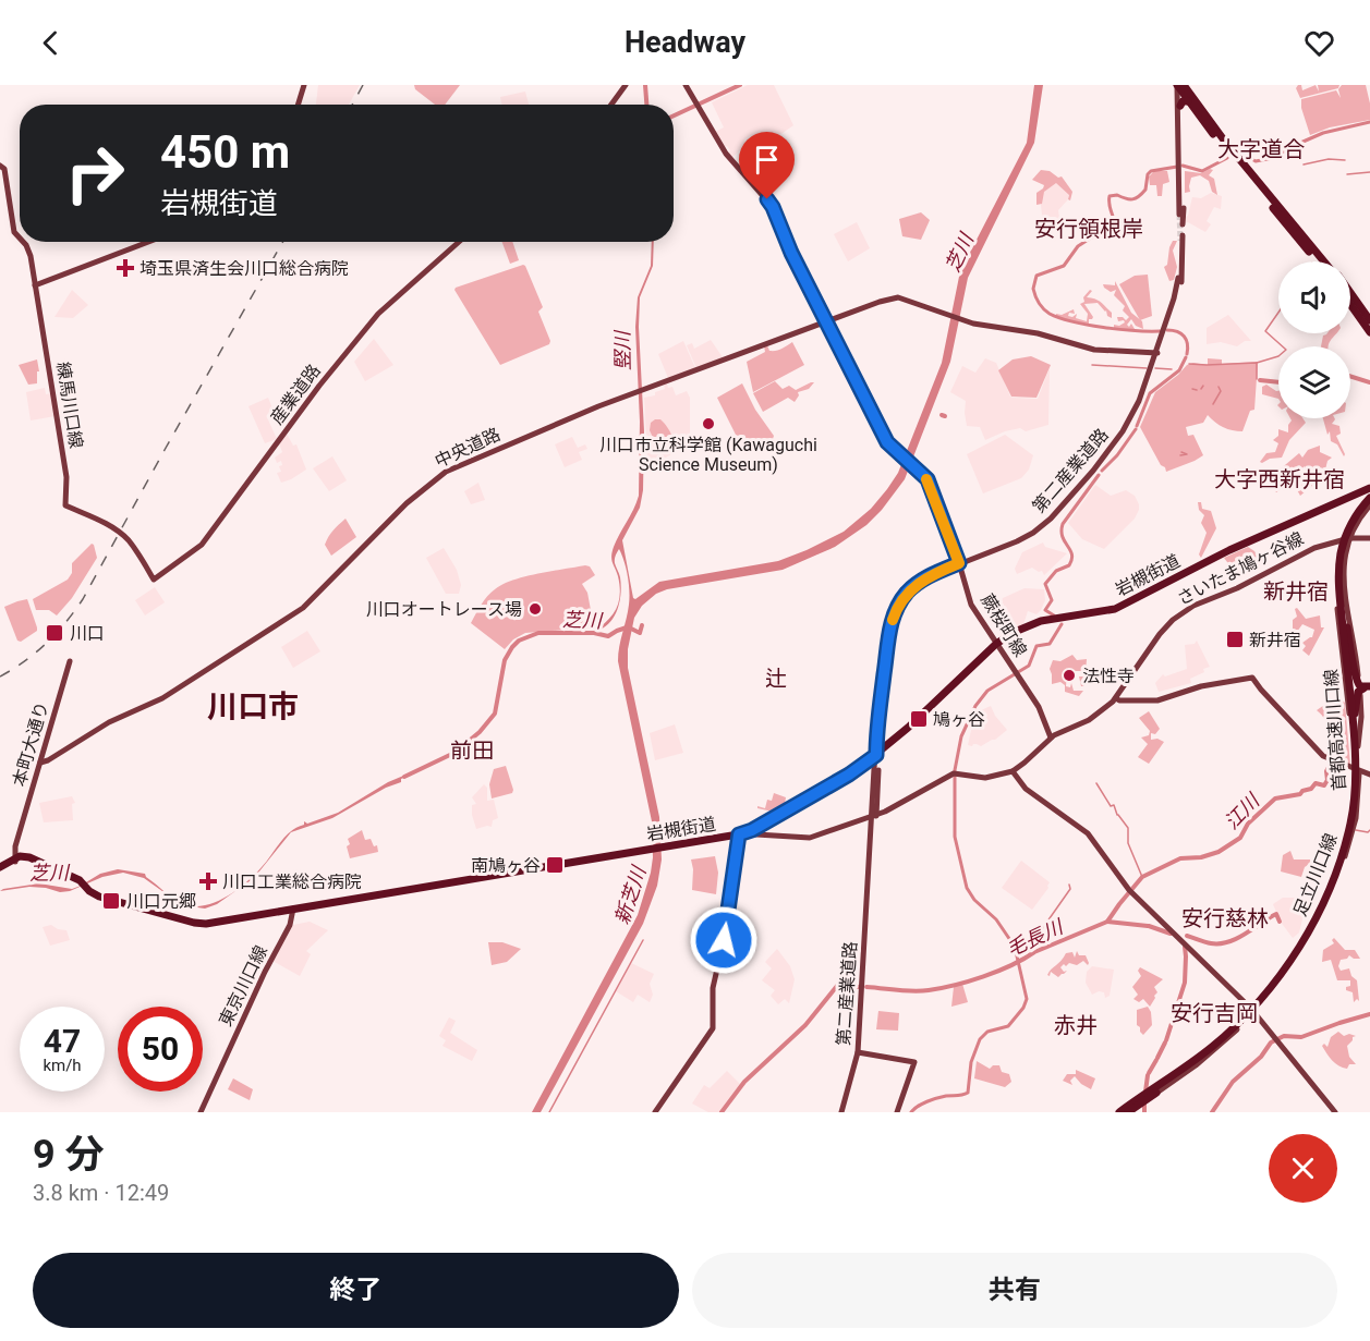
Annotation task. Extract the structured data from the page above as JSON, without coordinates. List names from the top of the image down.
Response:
{
  "streets": {
    "highway": ["岩槻街道", "首都高速川口線"],
    "main road": [
      "産業道路",
      "練馬川口線",
      "中央道路",
      "第二産業道路",
      "さいたま鳩ヶ谷線",
      "蕨桜町線",
      "本町大通り",
      "足立川口線",
      "東京川口線"
    ]
  },
  "crossings": [
    ["産業道路", "練馬川口線"],
    ["中央道路", "第二産業道路"],
    ["中央道路", "蕨桜町線"],
    ["中央道路", "本町大通り"],
    ["第二産業道路", "さいたま鳩ヶ谷線"],
    ["第二産業道路", "岩槻街道"],
    ["第二産業道路", "蕨桜町線"],
    ["さいたま鳩ヶ谷線", "岩槻街道"],
    ["さいたま鳩ヶ谷線", "蕨桜町線"],
    ["さいたま鳩ヶ谷線", "首都高速川口線"],
    ["さいたま鳩ヶ谷線", "足立川口線"],
    ["岩槻街道", "蕨桜町線"],
    ["岩槻街道", "首都高速川口線"],
    ["岩槻街道", "本町大通り"],
    ["岩槻街道", "東京川口線"],
    ["首都高速川口線", "足立川口線"]
  ],
  "districts": [
    "大字道合",
    "安行領根岸",
    "大字西新井宿",
    "新井宿",
    "辻",
    "川口市",
    "前田",
    "安行慈林",
    "安行吉岡",
    "赤井"
  ],
  "water": [
    "芝川",
    "竪川",
    "江川",
    "新芝川",
    "毛長川"
  ],
  "places": {
    "health": ["埼玉県済生会川口総合病院", "川口工業総合病院"],
    "other": ["川口市立科学館 (Kawaguchi Science Museum)", "川口オートレース場", "法性寺"],
    "transit": [
      "川口",
      "新井宿",
      "鳩ヶ谷",
      "南鳩ヶ谷",
      "川口元郷"
    ]
  },
  "page": {
    "header": "Headway",
    "turn": ["450 m", "岩槻街道"],
    "speed": "47 km/h",
    "limit": "50",
    "heading": ["9 分", "3.8 km · 12:49"],
    "buttons": ["終了", "共有"]
  }
}
